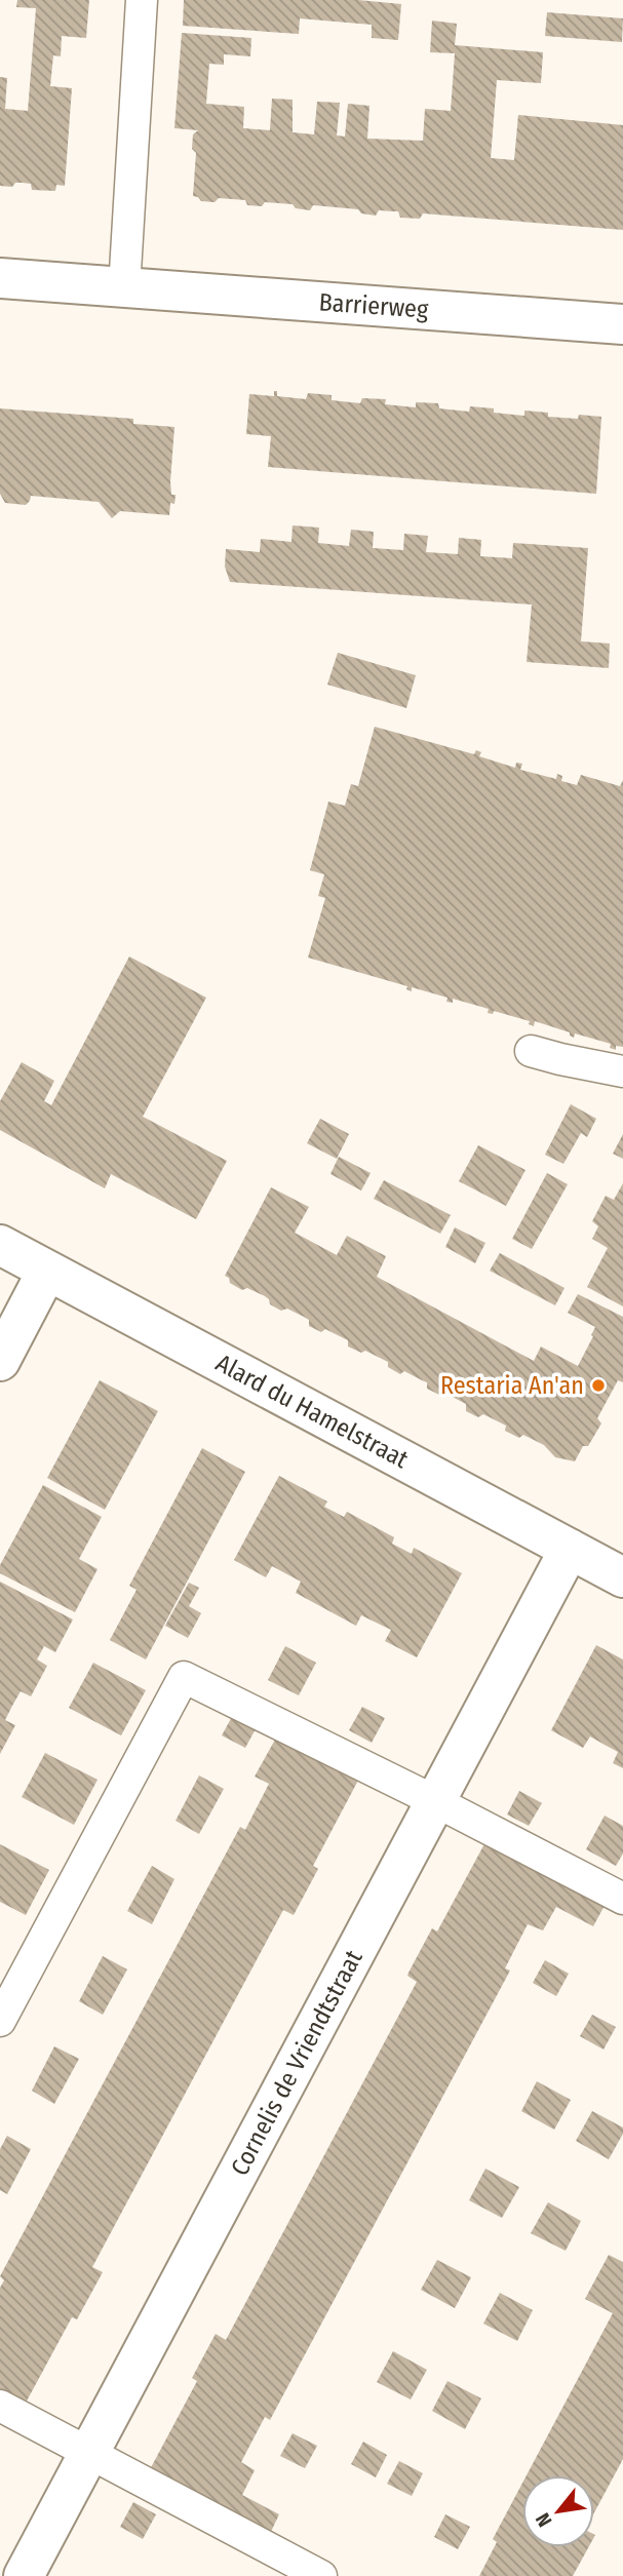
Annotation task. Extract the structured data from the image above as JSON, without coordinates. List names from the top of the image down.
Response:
{
  "streets": {
    "street": ["Barrierweg", "Alard du Hamelstraat", "Cornelis de Vriendtstraat"]
  },
  "crossings": [
    ["Alard du Hamelstraat", "Cornelis de Vriendtstraat"]
  ],
  "places": ["Restaria An'an"],
  "north": "bottom left"
}
